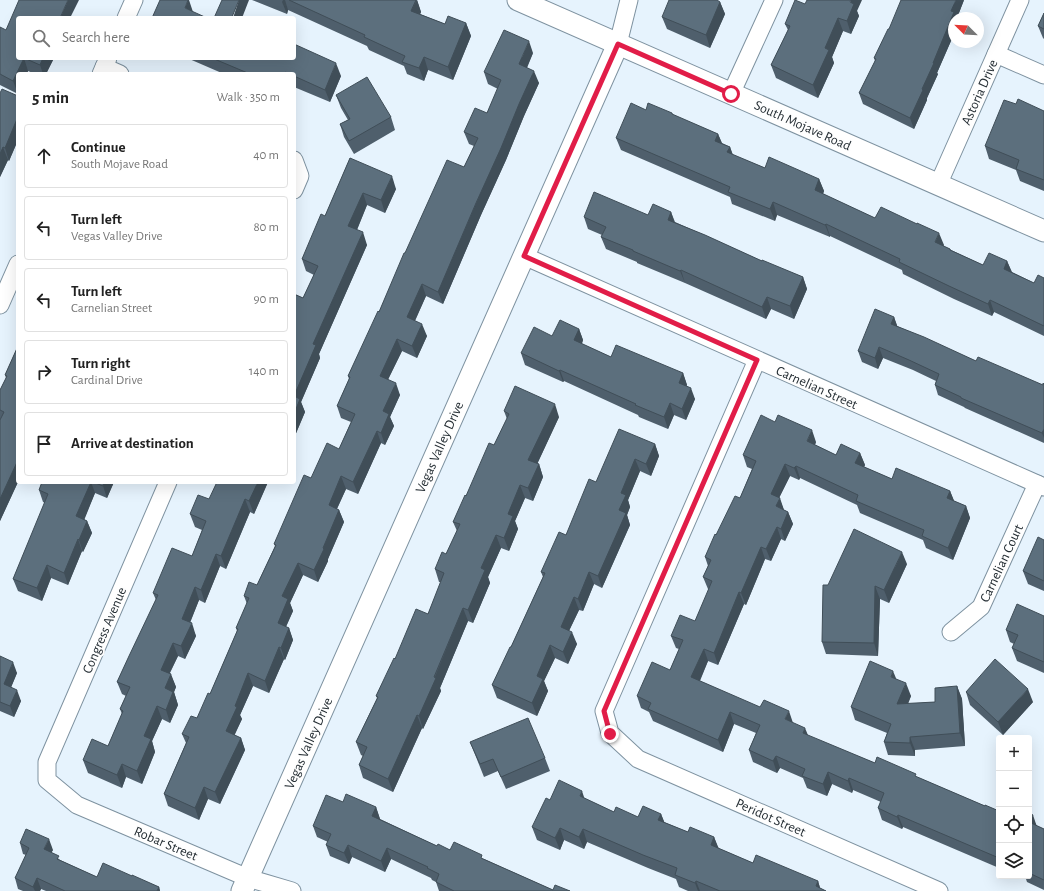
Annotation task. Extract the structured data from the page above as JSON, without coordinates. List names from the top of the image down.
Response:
{
  "streets": {
    "street": [
      "Astoria Drive",
      "South Mojave Road",
      "Carnelian Street",
      "Vegas Valley Drive",
      "Carnelian Court",
      "Congress Avenue",
      "Peridot Street",
      "Robar Street"
    ]
  },
  "crossings": [
    ["Astoria Drive", "South Mojave Road"],
    ["South Mojave Road", "Vegas Valley Drive"],
    ["Carnelian Street", "Vegas Valley Drive"],
    ["Carnelian Street", "Carnelian Court"],
    ["Carnelian Street", "Peridot Street"],
    ["Vegas Valley Drive", "Robar Street"],
    ["Congress Avenue", "Robar Street"]
  ],
  "north": "top left",
  "page": {
    "search": "Search here",
    "heading": ["5 min", "Walk · 350 m"],
    "list": [
      ["Continue", "South Mojave Road", "40 m"],
      ["Turn left", "Vegas Valley Drive", "80 m"],
      ["Turn left", "Carnelian Street", "90 m"],
      ["Turn right", "Cardinal Drive", "140 m"],
      "Arrive at destination"
    ],
    "map_buttons": ["+", "−"]
  }
}
